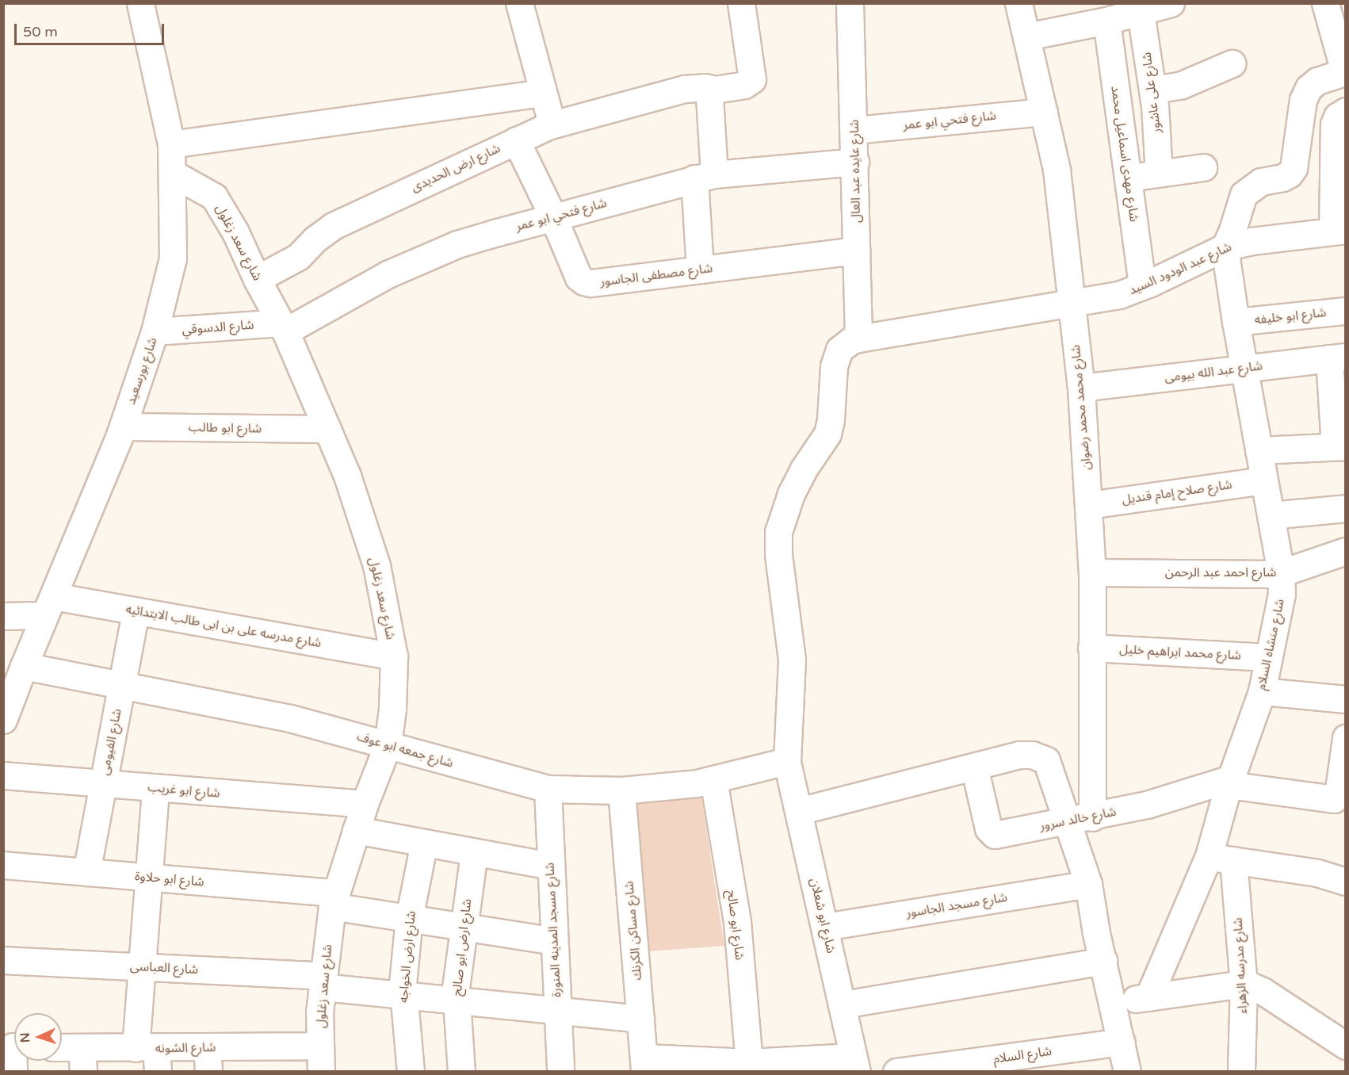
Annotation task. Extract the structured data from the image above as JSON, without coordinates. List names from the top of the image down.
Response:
{
  "streets": {
    "street": [
      "شارع على عاشور",
      "شارع فتحي ابو عمر",
      "شارع مهدى اسماعيل محمد",
      "شارع ارض الحديدى",
      "شارع عايده عبد العال",
      "شارع سعد زغلول",
      "شارع عبد الودود السيد",
      "شارع مصطفى الجاسور",
      "شارع ابو خليفه",
      "شارع الدسوقي",
      "شارع بورسعيد",
      "شارع عبد الله بيومى",
      "شارع محمد محمد رضوان",
      "شارع ابو طالب",
      "شارع صلاح إمام قنديل",
      "شارع احمد عبد الرحمن",
      "شارع مدرسه على بن ابى طالب الابتدائيه",
      "شارع منشاه السلام",
      "شارع محمد ابراهيم خليل",
      "شارع الفيومى",
      "شارع جمعه ابو عوف",
      "شارع ابو غريب",
      "شارع خالد سرور",
      "شارع ابو حلاوة",
      "شارع مسجد الجاسور",
      "شارع ابو شعلان",
      "شارع ابو صالح",
      "شارع مسجد المدينه المنورة",
      "شارع مساكن الكرنك",
      "شارع ارض ابو صالح",
      "شارع ارض الخواجه",
      "شارع مدرسه الزهراء",
      "شارع العباسى",
      "شارع الشونه",
      "شارع السلام"
    ]
  },
  "crossings": [
    ["شارع فتحي ابو عمر", "شارع عايده عبد العال"],
    ["شارع فتحي ابو عمر", "شارع سعد زغلول"],
    ["شارع فتحي ابو عمر", "شارع مصطفى الجاسور"],
    ["شارع فتحي ابو عمر", "شارع الدسوقي"],
    ["شارع فتحي ابو عمر", "شارع محمد محمد رضوان"],
    ["شارع مهدى اسماعيل محمد", "شارع عبد الودود السيد"],
    ["شارع ارض الحديدى", "شارع سعد زغلول"],
    ["شارع ارض الحديدى", "شارع مصطفى الجاسور"],
    ["شارع عايده عبد العال", "شارع عبد الودود السيد"],
    ["شارع عايده عبد العال", "شارع مصطفى الجاسور"],
    ["شارع عايده عبد العال", "شارع ابو شعلان"],
    ["شارع سعد زغلول", "شارع الدسوقي"],
    ["شارع سعد زغلول", "شارع بورسعيد"],
    ["شارع سعد زغلول", "شارع ابو طالب"],
    ["شارع سعد زغلول", "شارع مدرسه على بن ابى طالب الابتدائيه"],
    ["شارع سعد زغلول", "شارع جمعه ابو عوف"],
    ["شارع سعد زغلول", "شارع ابو غريب"],
    ["شارع سعد زغلول", "شارع ابو حلاوة"],
    ["شارع سعد زغلول", "شارع العباسى"],
    ["شارع سعد زغلول", "شارع الشونه"],
    ["شارع عبد الودود السيد", "شارع محمد محمد رضوان"],
    ["شارع عبد الودود السيد", "شارع منشاه السلام"],
    ["شارع عبد الودود السيد", "شارع ابو شعلان"],
    ["شارع ابو خليفه", "شارع منشاه السلام"],
    ["شارع الدسوقي", "شارع بورسعيد"],
    ["شارع بورسعيد", "شارع ابو طالب"],
    ["شارع بورسعيد", "شارع مدرسه على بن ابى طالب الابتدائيه"],
    ["شارع بورسعيد", "شارع جمعه ابو عوف"],
    ["شارع عبد الله بيومى", "شارع محمد محمد رضوان"],
    ["شارع عبد الله بيومى", "شارع منشاه السلام"],
    ["شارع محمد محمد رضوان", "شارع صلاح إمام قنديل"],
    ["شارع محمد محمد رضوان", "شارع احمد عبد الرحمن"],
    ["شارع محمد محمد رضوان", "شارع محمد ابراهيم خليل"],
    ["شارع محمد محمد رضوان", "شارع خالد سرور"],
    ["شارع صلاح إمام قنديل", "شارع منشاه السلام"],
    ["شارع احمد عبد الرحمن", "شارع منشاه السلام"],
    ["شارع مدرسه على بن ابى طالب الابتدائيه", "شارع الفيومى"],
    ["شارع منشاه السلام", "شارع محمد ابراهيم خليل"],
    ["شارع منشاه السلام", "شارع خالد سرور"],
    ["شارع منشاه السلام", "شارع مدرسه الزهراء"],
    ["شارع الفيومى", "شارع جمعه ابو عوف"],
    ["شارع الفيومى", "شارع ابو غريب"],
    ["شارع الفيومى", "شارع ابو حلاوة"],
    ["شارع جمعه ابو عوف", "شارع ابو شعلان"],
    ["شارع جمعه ابو عوف", "شارع ابو صالح"],
    ["شارع جمعه ابو عوف", "شارع مسجد المدينه المنورة"],
    ["شارع جمعه ابو عوف", "شارع مساكن الكرنك"],
    ["شارع مسجد الجاسور", "شارع ابو شعلان"],
    ["شارع مسجد المدينه المنورة", "شارع العباسى"],
    ["شارع مساكن الكرنك", "شارع العباسى"],
    ["شارع ارض ابو صالح", "شارع العباسى"],
    ["شارع ارض الخواجه", "شارع العباسى"]
  ],
  "scale_bar": "50 m",
  "north": "left"
}
